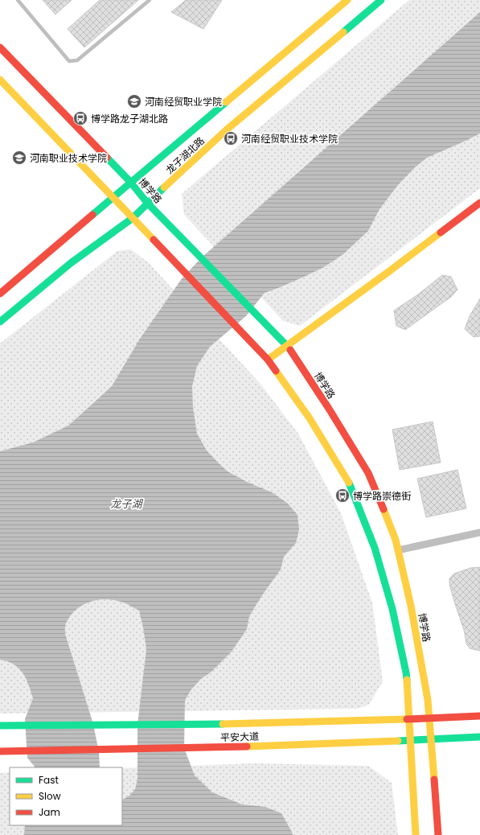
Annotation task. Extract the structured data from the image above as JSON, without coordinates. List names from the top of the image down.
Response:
{
  "streets": {
    "main road": ["龙子湖北路", "博学路", "平安大道"]
  },
  "crossings": [
    ["龙子湖北路", "博学路"],
    ["博学路", "平安大道"]
  ],
  "water": ["龙子湖"],
  "places": {
    "school or university": ["河南经贸职业学院", "河南职业技术学院"],
    "bus stop": ["博学路龙子湖北路", "河南经贸职业技术学院", "博学路崇德街"]
  },
  "legend": ["Fast", "Slow", "Jam"]
}
